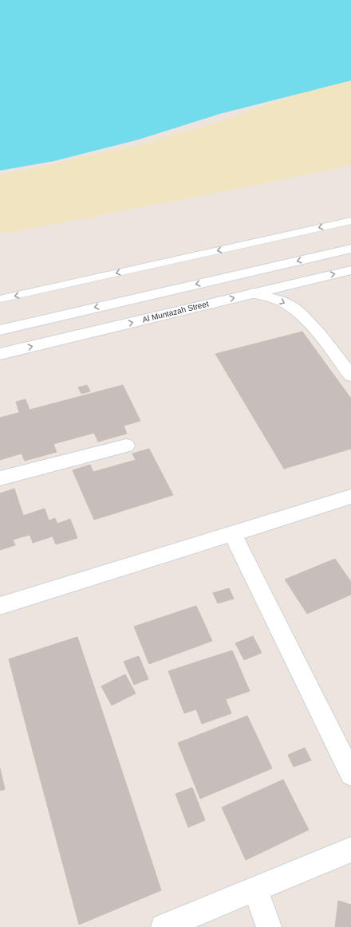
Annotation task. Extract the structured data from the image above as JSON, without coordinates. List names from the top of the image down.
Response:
{
  "streets": {
    "street": ["Al Muntazah Street"]
  }
}
